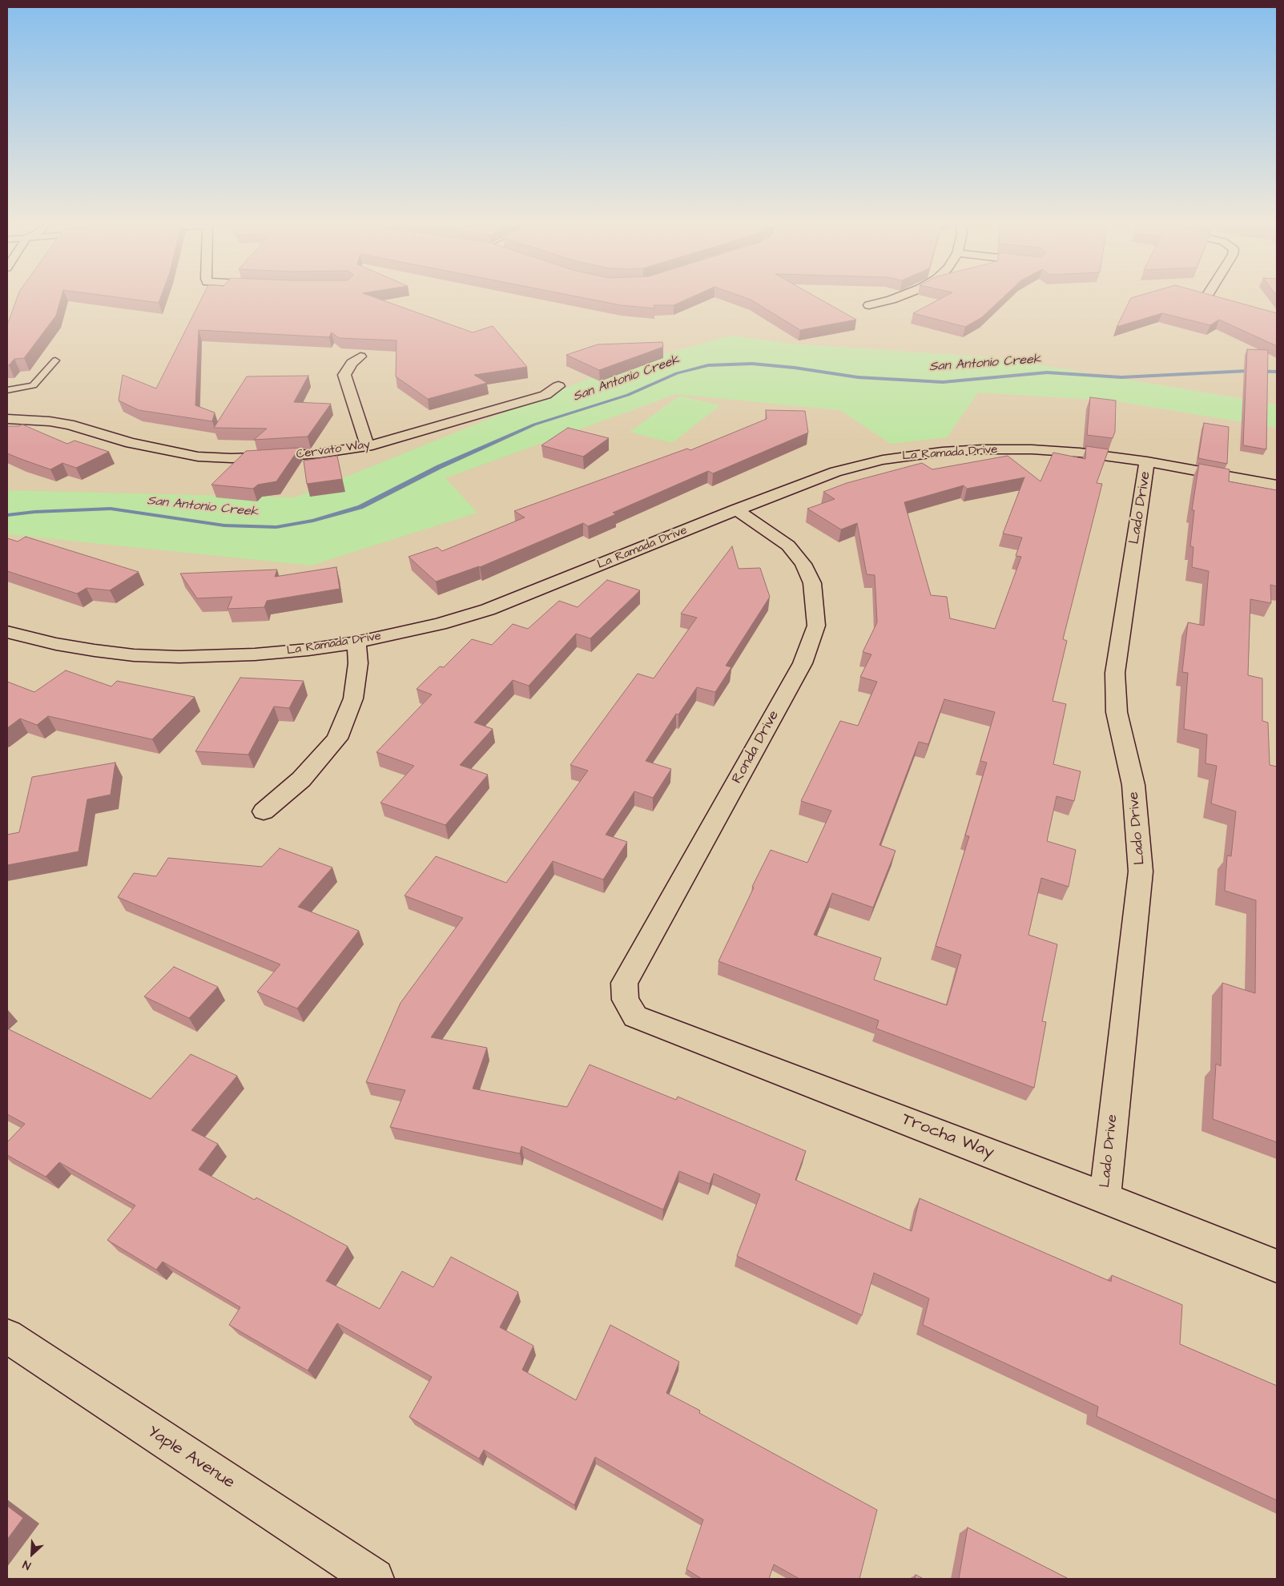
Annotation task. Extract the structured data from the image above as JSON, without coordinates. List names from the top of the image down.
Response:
{
  "streets": {
    "street": [
      "Cervato Way",
      "La Ramada Drive",
      "Lado Drive",
      "Ronda Drive",
      "Trocha Way",
      "Yaple Avenue"
    ]
  },
  "crossings": [
    ["La Ramada Drive", "Lado Drive"],
    ["La Ramada Drive", "Ronda Drive"],
    ["Lado Drive", "Trocha Way"],
    ["Ronda Drive", "Trocha Way"]
  ],
  "water": ["San Antonio Creek"],
  "north": "bottom left"
}
